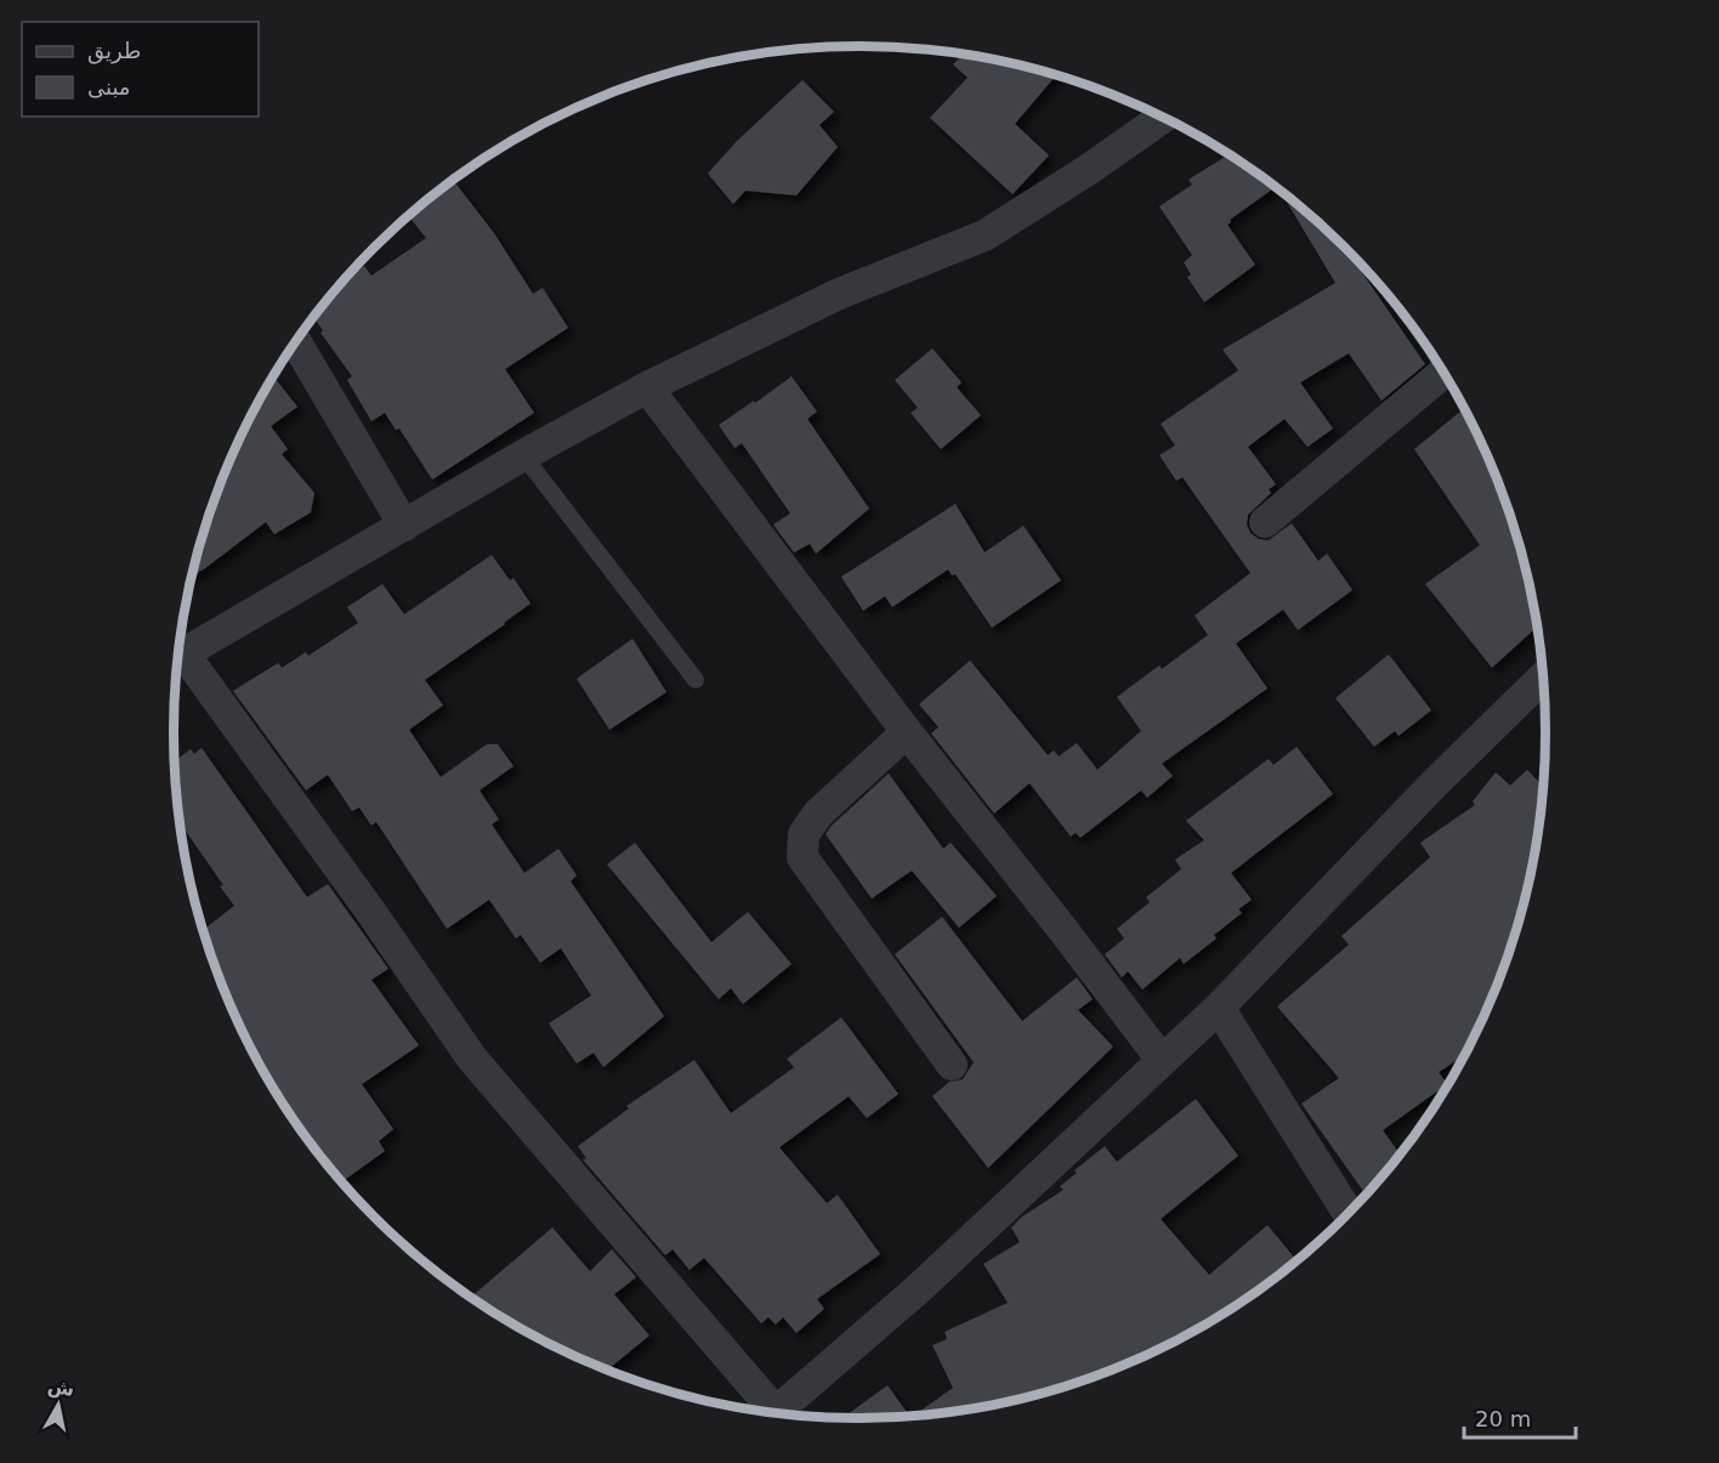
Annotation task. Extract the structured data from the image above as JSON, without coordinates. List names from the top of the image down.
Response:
{
  "legend": ["طريق", "مبنى"],
  "scale_bar": "20 m",
  "north": "top"
}
